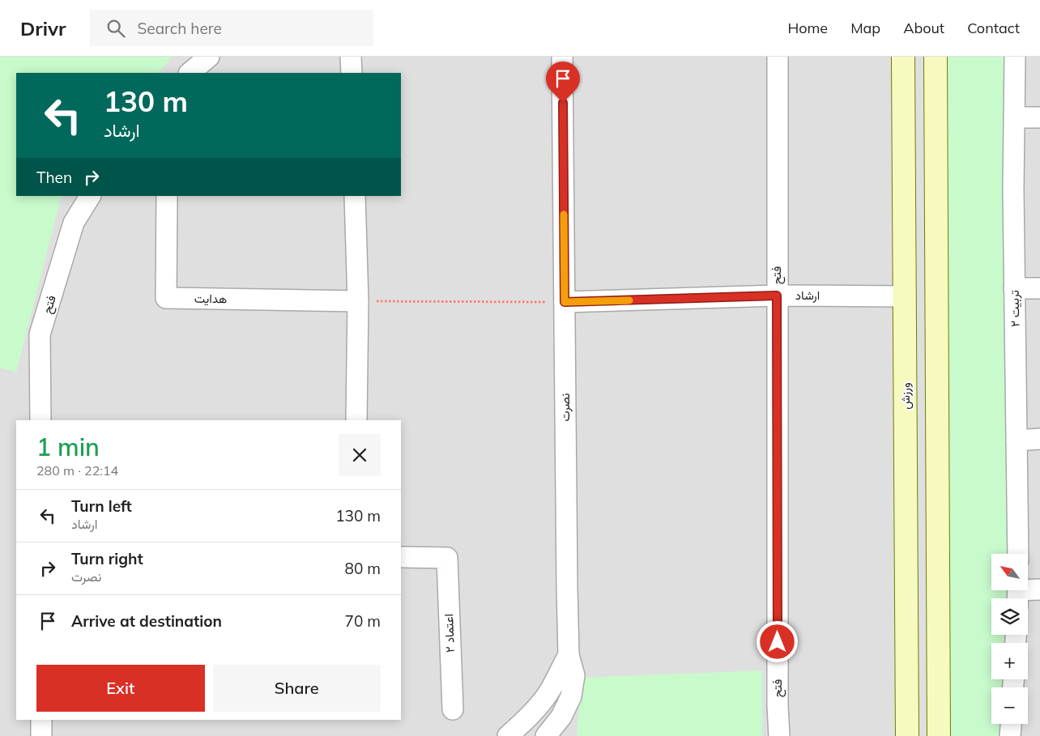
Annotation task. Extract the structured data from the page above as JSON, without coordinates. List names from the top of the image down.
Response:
{
  "streets": {
    "main road": ["ورزش"],
    "street": [
      "فتح",
      "ارشاد",
      "هدایت",
      "تربیت ۲",
      "نصرت",
      "اعتماد ۲"
    ]
  },
  "crossings": [
    ["فتح", "ارشاد"],
    ["ارشاد", "ورزش"],
    ["ارشاد", "نصرت"]
  ],
  "north": "top left",
  "page": {
    "header": "Drivr",
    "search": "Search here",
    "nav": [
      "Home",
      "Map",
      "About",
      "Contact"
    ],
    "turn": ["130 m", "ارشاد"],
    "then": "Then",
    "heading": ["1 min", "280 m · 22:14"],
    "list": [
      {
        "name": "Turn left",
        "note": "ارشاد",
        "value": "130 m"
      },
      {
        "name": "Turn right",
        "note": "نصرت",
        "value": "80 m"
      },
      {
        "name": "Arrive at destination",
        "value": "70 m"
      }
    ],
    "map_buttons": ["+", "−"],
    "buttons": ["Exit", "Share"]
  }
}
